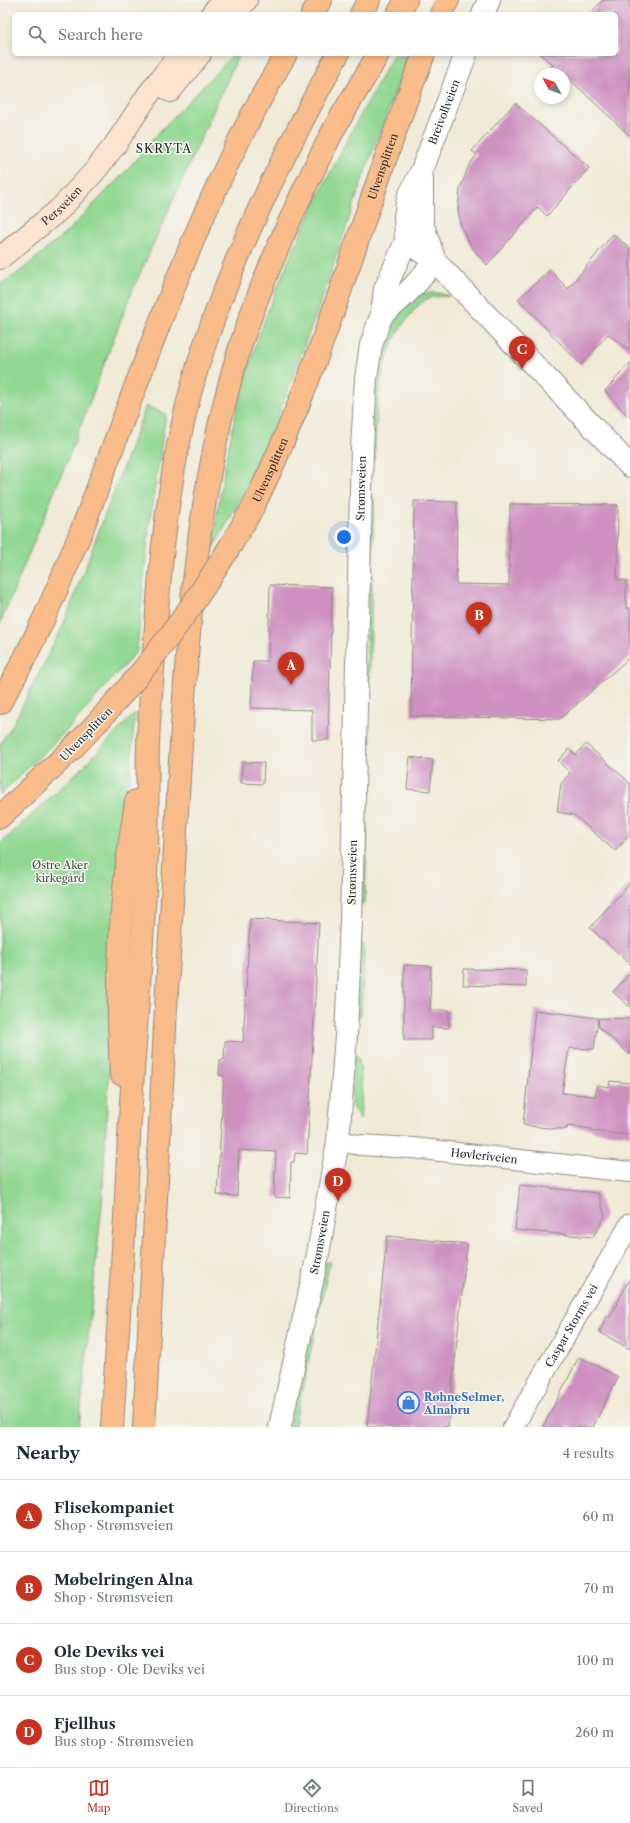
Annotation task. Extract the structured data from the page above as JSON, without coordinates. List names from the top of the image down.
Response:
{
  "streets": {
    "highway": ["Ulvensplitten"],
    "main road": ["Persveien"],
    "street": [
      "Breivollveien",
      "Strømsveien",
      "Høvleriveien",
      "Caspar Storms vei"
    ]
  },
  "crossings": [
    ["Breivollveien", "Strømsveien"],
    ["Strømsveien", "Høvleriveien"]
  ],
  "districts": ["SKRYTA"],
  "parks": ["Østre Aker kirkegård"],
  "places": {
    "shop": ["RøhneSelmer, Alnabru"]
  },
  "north": "top left",
  "page": {
    "search": "Search here",
    "pins": [
      "C",
      "B",
      "A",
      "D"
    ],
    "heading": ["Nearby", "4 results"],
    "list": [
      {
        "mark": "A",
        "name": "Flisekompaniet",
        "note": "Shop · Strømsveien",
        "value": "60 m"
      },
      {
        "mark": "B",
        "name": "Møbelringen Alna",
        "note": "Shop · Strømsveien",
        "value": "70 m"
      },
      {
        "mark": "C",
        "name": "Ole Deviks vei",
        "note": "Bus stop · Ole Deviks vei",
        "value": "100 m"
      },
      {
        "mark": "D",
        "name": "Fjellhus",
        "note": "Bus stop · Strømsveien",
        "value": "260 m"
      }
    ],
    "nav": ["Map", "Directions", "Saved"]
  }
}
